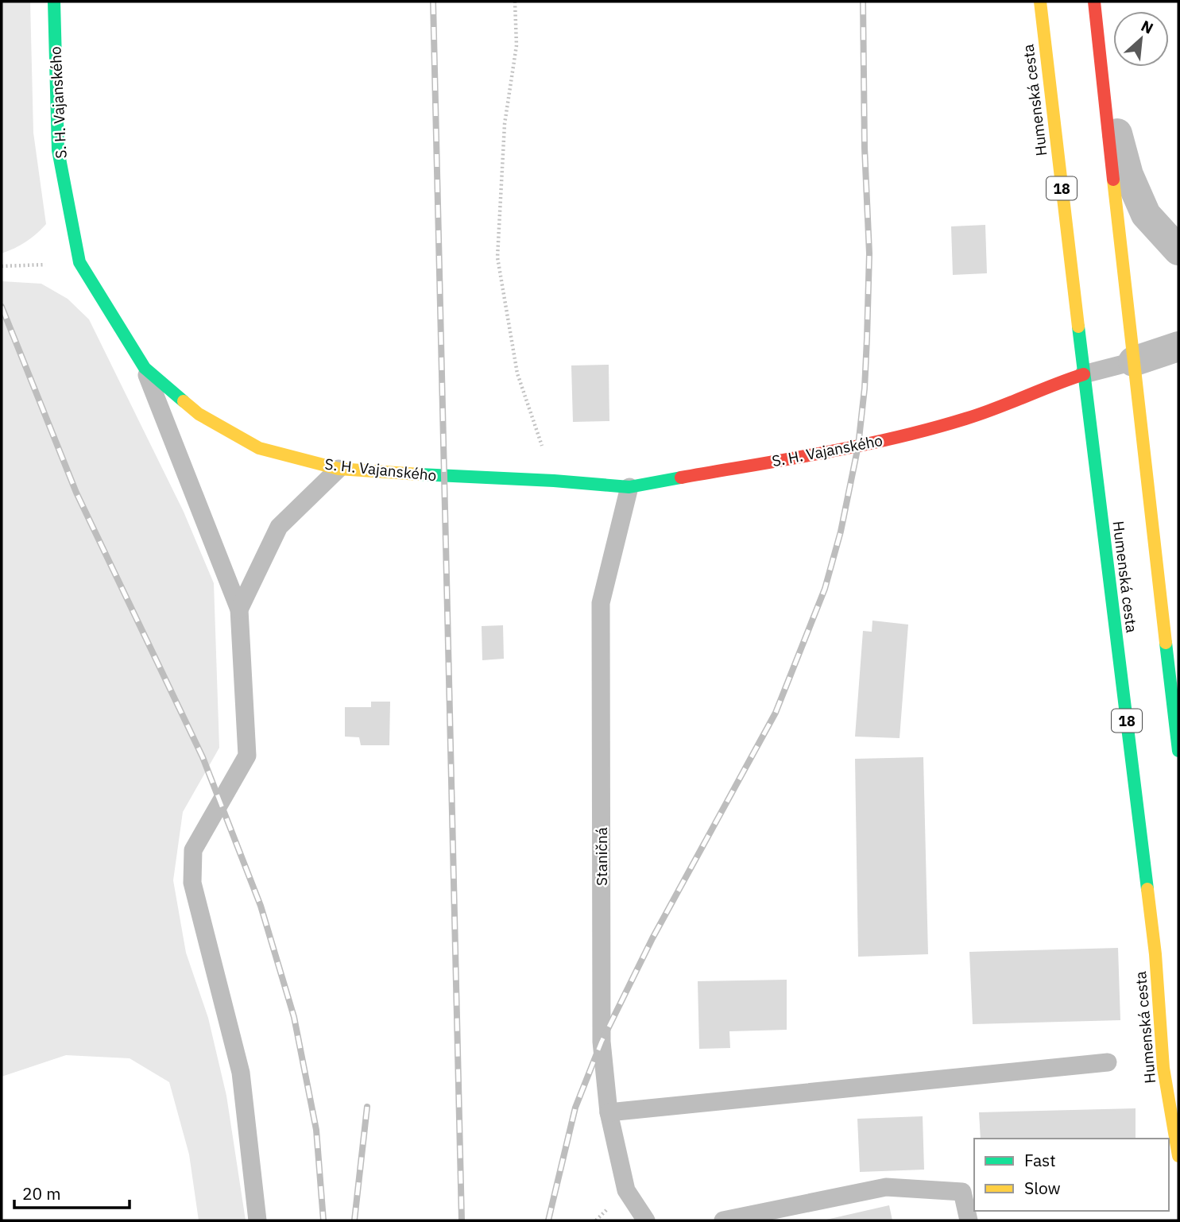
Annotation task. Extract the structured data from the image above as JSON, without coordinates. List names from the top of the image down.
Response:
{
  "streets": {
    "main road": ["Humenská cesta", "S. H. Vajanského", "18"],
    "lane": ["Staničná"]
  },
  "crossings": [
    ["Humenská cesta", "S. H. Vajanského"],
    ["S. H. Vajanského", "Staničná"]
  ],
  "legend": ["Fast", "Slow"],
  "scale_bar": "20 m",
  "north": "top right"
}
